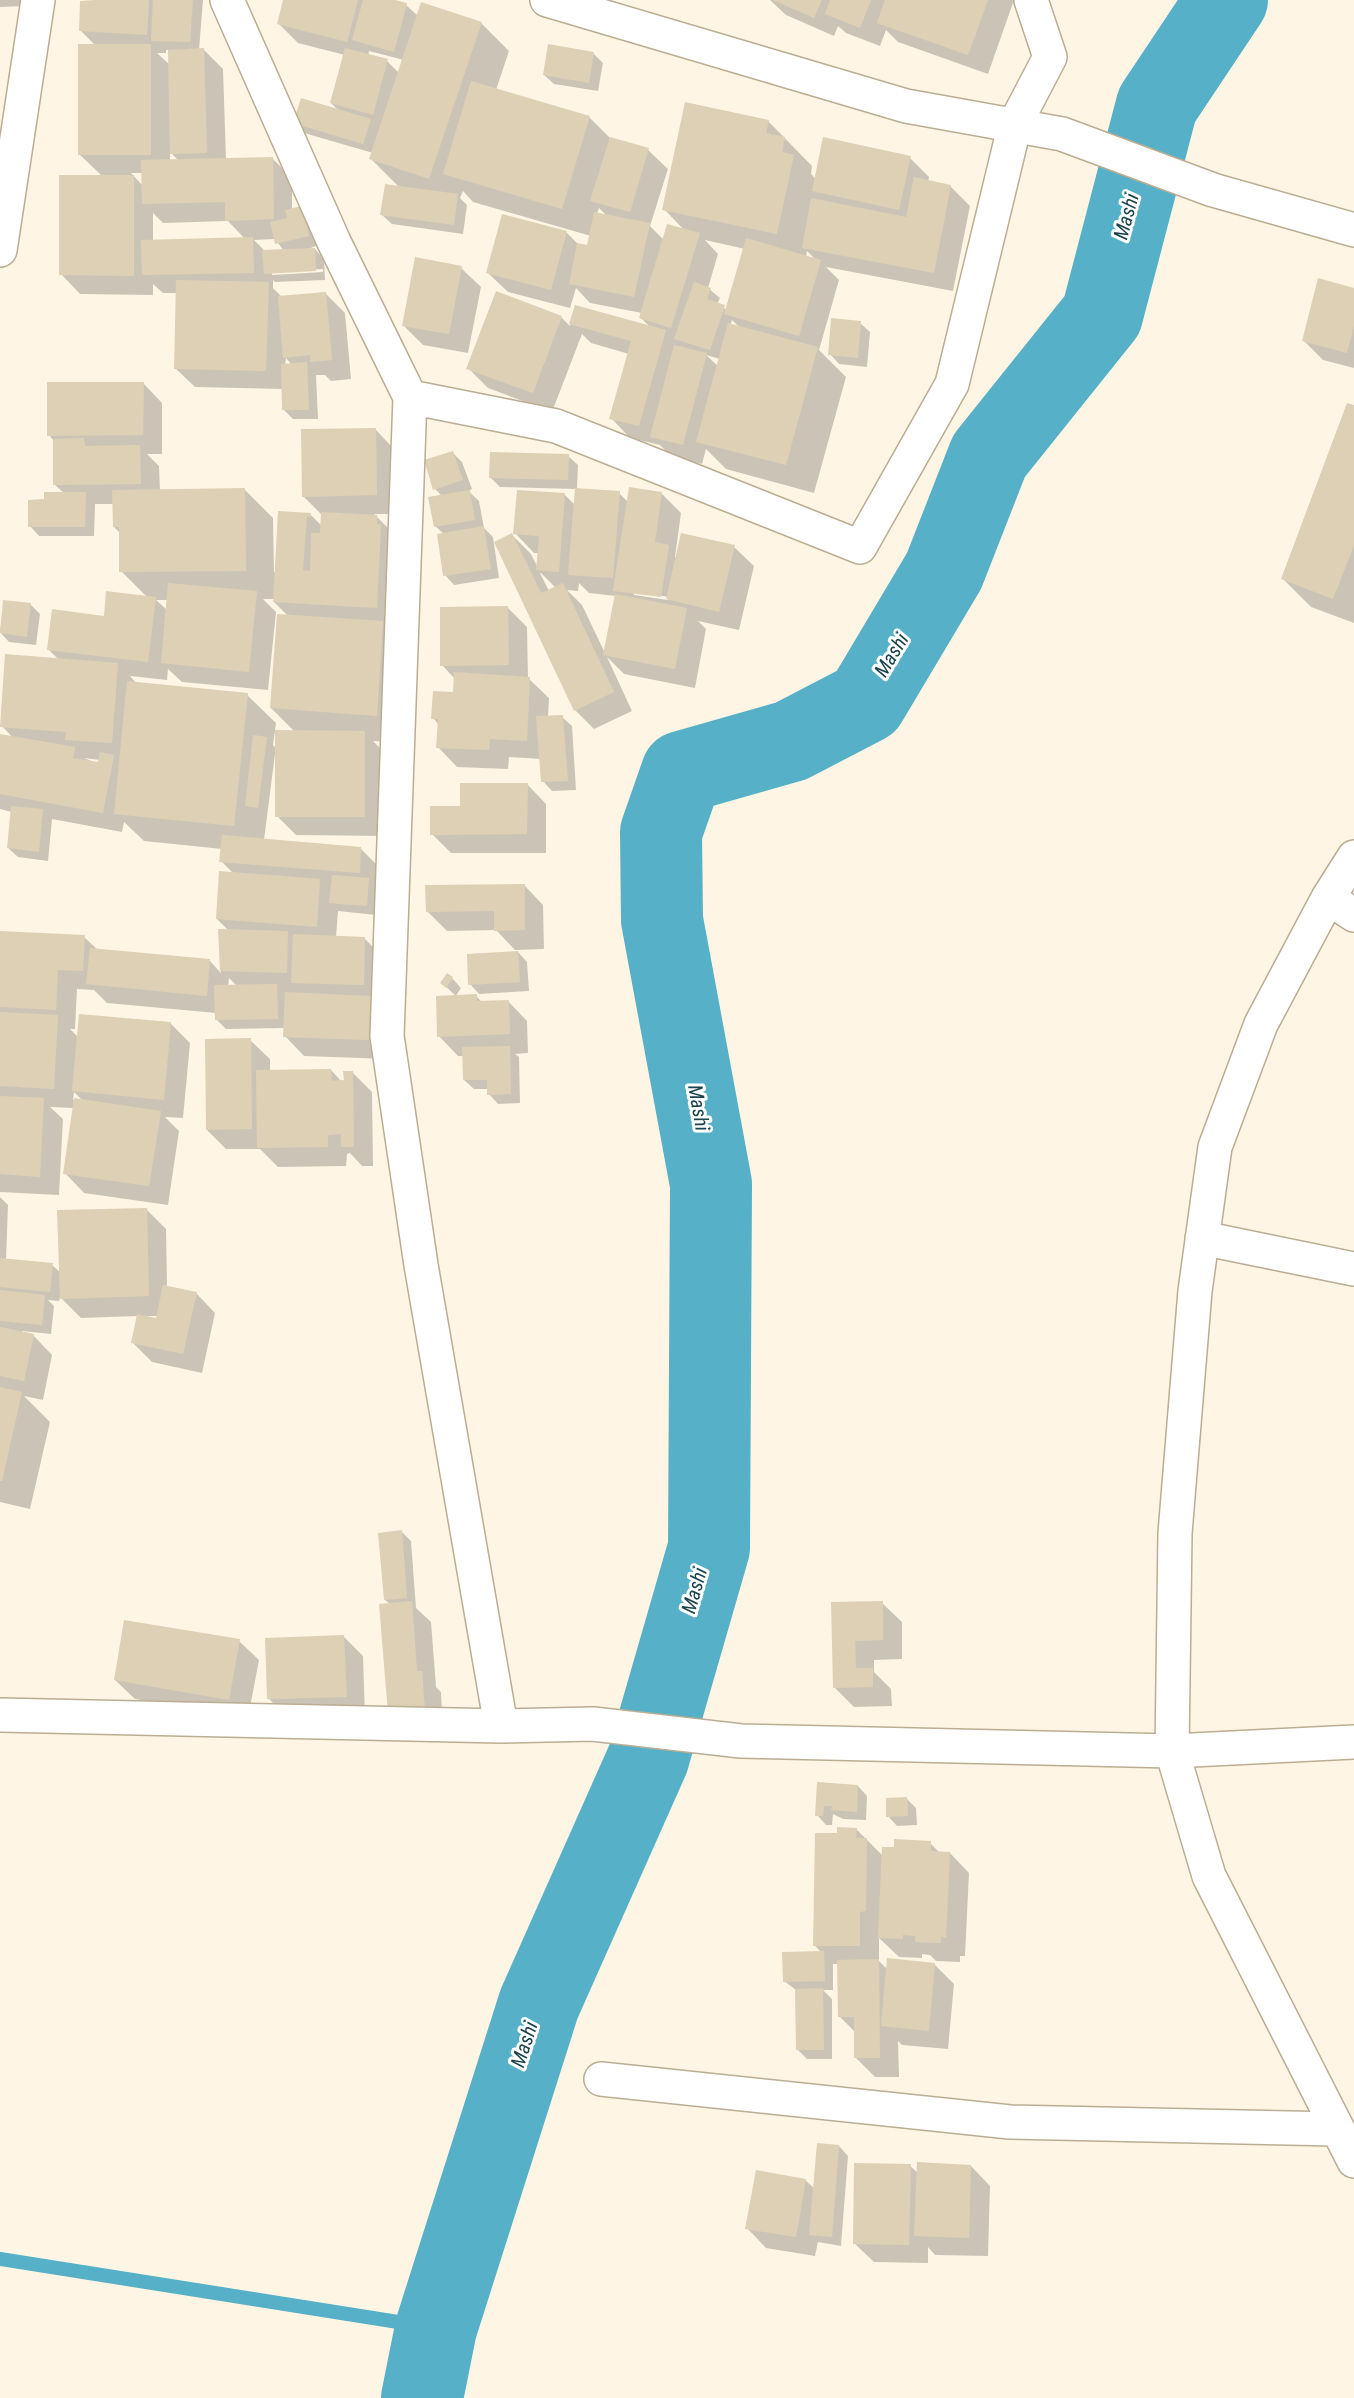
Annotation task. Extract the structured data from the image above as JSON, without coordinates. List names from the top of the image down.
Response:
{
  "water": ["Mashi"]
}
